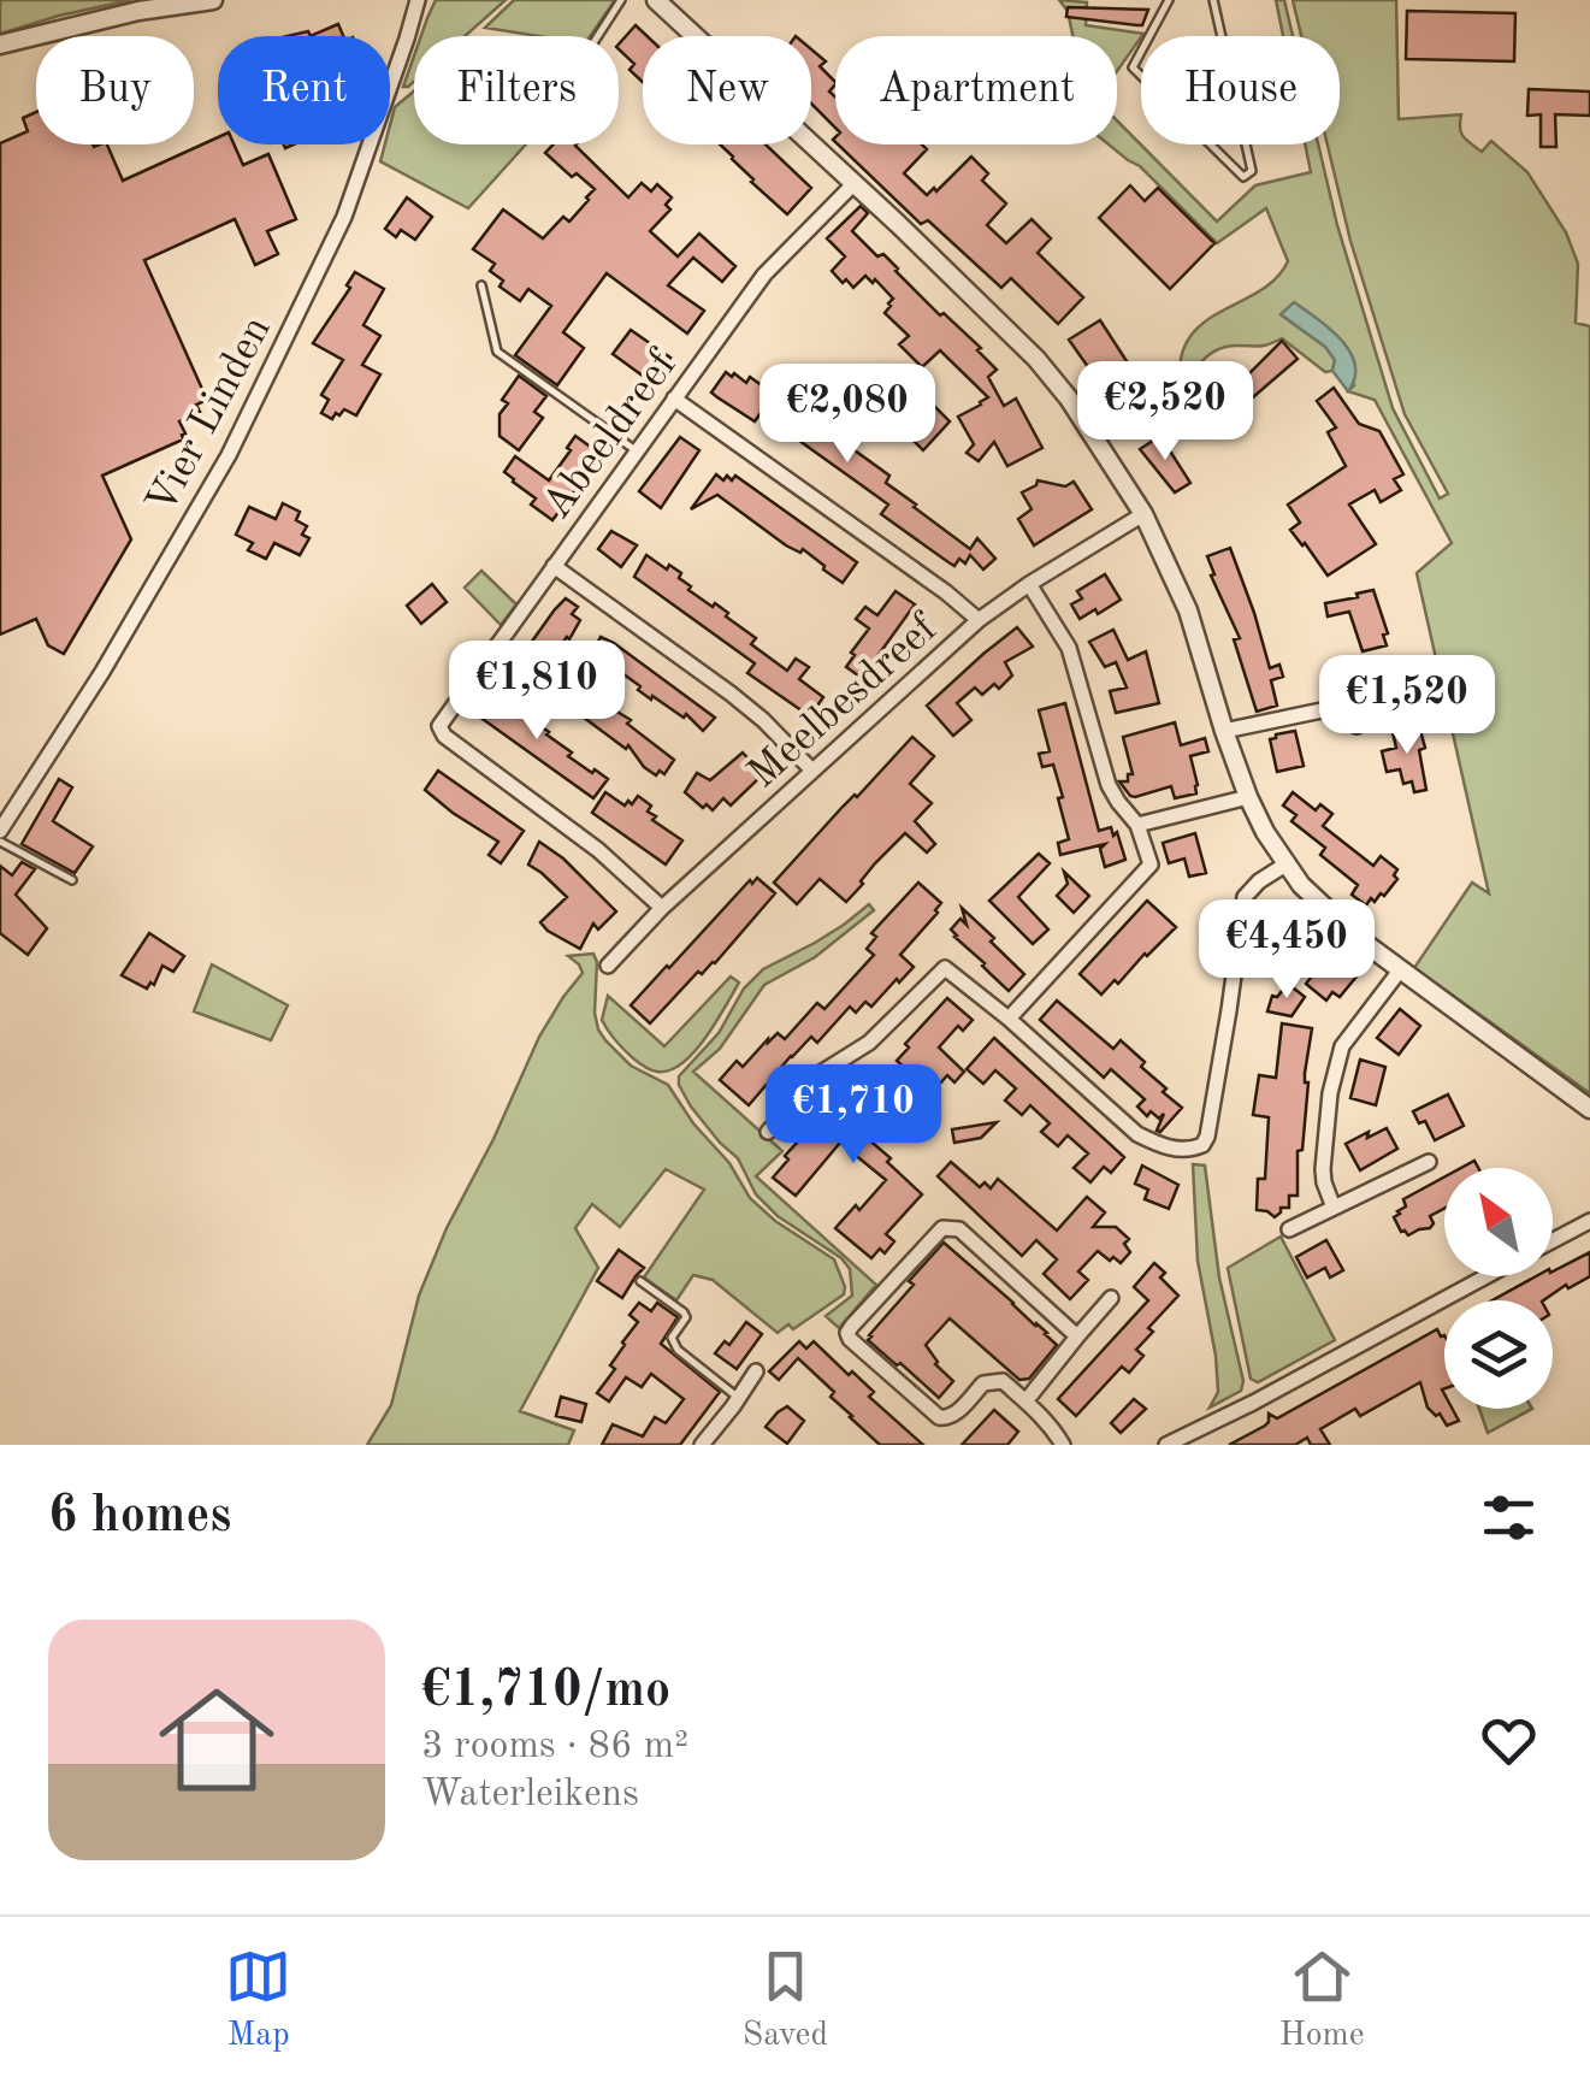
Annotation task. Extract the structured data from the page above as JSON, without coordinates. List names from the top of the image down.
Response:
{
  "streets": {
    "street": ["Vier Linden", "Abeeldreef", "Meelbesdreef"]
  },
  "crossings": [
    ["Abeeldreef", "Meelbesdreef"]
  ],
  "north": "top left",
  "page": {
    "chip": [
      "Buy",
      "Rent",
      "Filters",
      "New",
      "Apartment",
      "House"
    ],
    "price": [
      "€2,520",
      "€2,080",
      "€1,810",
      "€1,520",
      "€4,450",
      "€1,710"
    ],
    "heading": "6 homes",
    "list": [
      {
        "name": "€1,710/mo",
        "note": "3 rooms · 86 m² · Waterleikens"
      }
    ],
    "tabs": ["Map", "Saved", "Home"]
  }
}
